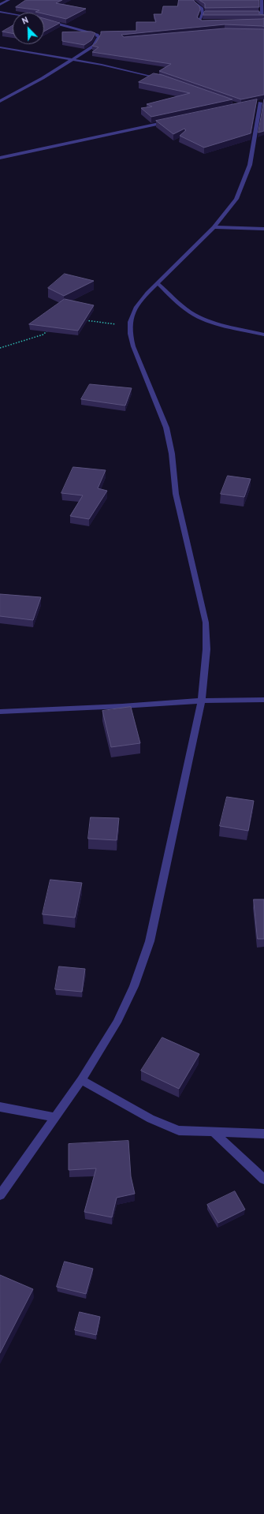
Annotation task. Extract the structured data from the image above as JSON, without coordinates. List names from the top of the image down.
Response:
{
  "north": "top left"
}
